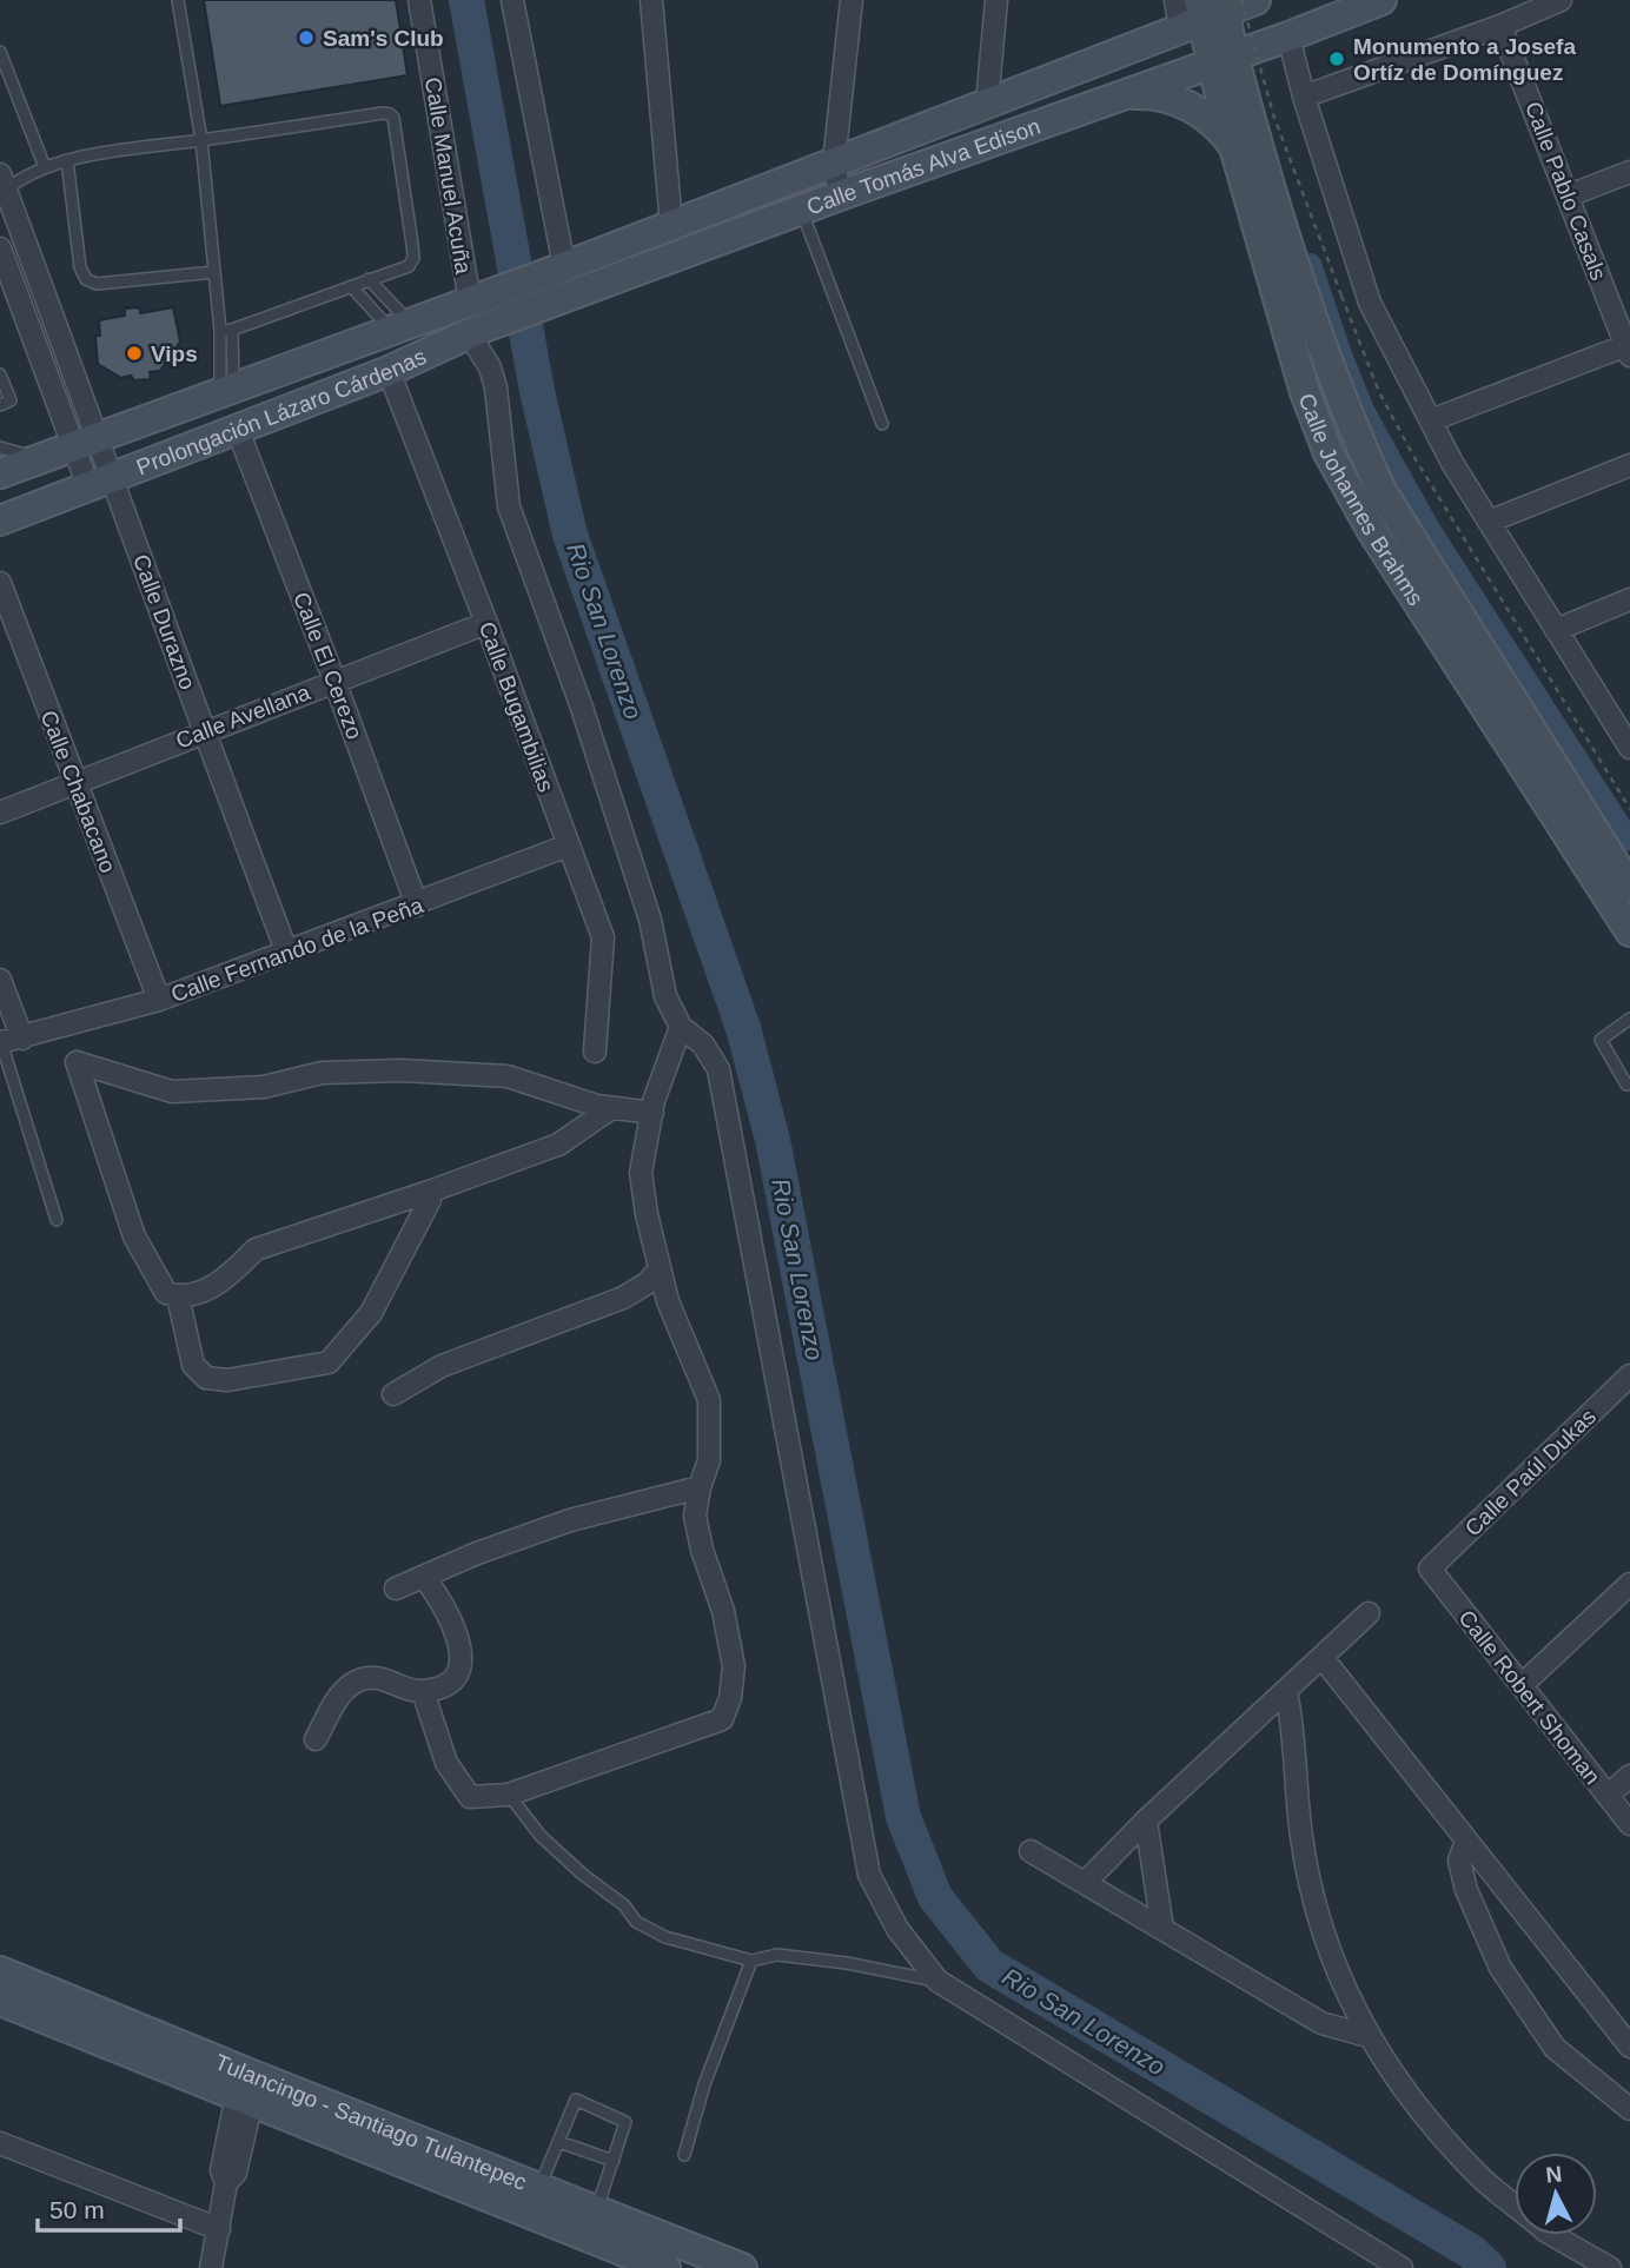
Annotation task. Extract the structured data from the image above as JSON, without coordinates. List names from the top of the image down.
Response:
{
  "streets": {
    "main road": [
      "Calle Tomás Alva Edison",
      "Prolongación Lázaro Cárdenas",
      "Calle Johannes Brahms",
      "Tulancingo - Santiago Tulantepec"
    ],
    "street": [
      "Calle Manuel Acuña",
      "Calle Pablo Casals",
      "Calle Durazno",
      "Calle El Cerezo",
      "Calle Bugambilias",
      "Calle Avellana",
      "Calle Chabacano",
      "Calle Fernando de la Peña",
      "Calle Paúl Dukas",
      "Calle Robert Shoman"
    ]
  },
  "crossings": [
    ["Calle Tomás Alva Edison", "Prolongación Lázaro Cárdenas"],
    ["Calle Tomás Alva Edison", "Calle Johannes Brahms"],
    ["Calle Manuel Acuña", "Prolongación Lázaro Cárdenas"],
    ["Prolongación Lázaro Cárdenas", "Calle Durazno"],
    ["Prolongación Lázaro Cárdenas", "Calle El Cerezo"],
    ["Prolongación Lázaro Cárdenas", "Calle Bugambilias"],
    ["Calle Durazno", "Calle Avellana"],
    ["Calle Durazno", "Calle Fernando de la Peña"],
    ["Calle El Cerezo", "Calle Avellana"],
    ["Calle El Cerezo", "Calle Fernando de la Peña"],
    ["Calle Bugambilias", "Calle Avellana"],
    ["Calle Bugambilias", "Calle Fernando de la Peña"],
    ["Calle Avellana", "Calle Chabacano"],
    ["Calle Chabacano", "Calle Fernando de la Peña"],
    ["Calle Paúl Dukas", "Calle Robert Shoman"]
  ],
  "water": ["Rio San Lorenzo"],
  "places": ["Sam's Club", "Monumento a Josefa Ortíz de Domínguez", "Vips"],
  "scale_bar": "50 m",
  "north": "top"
}
